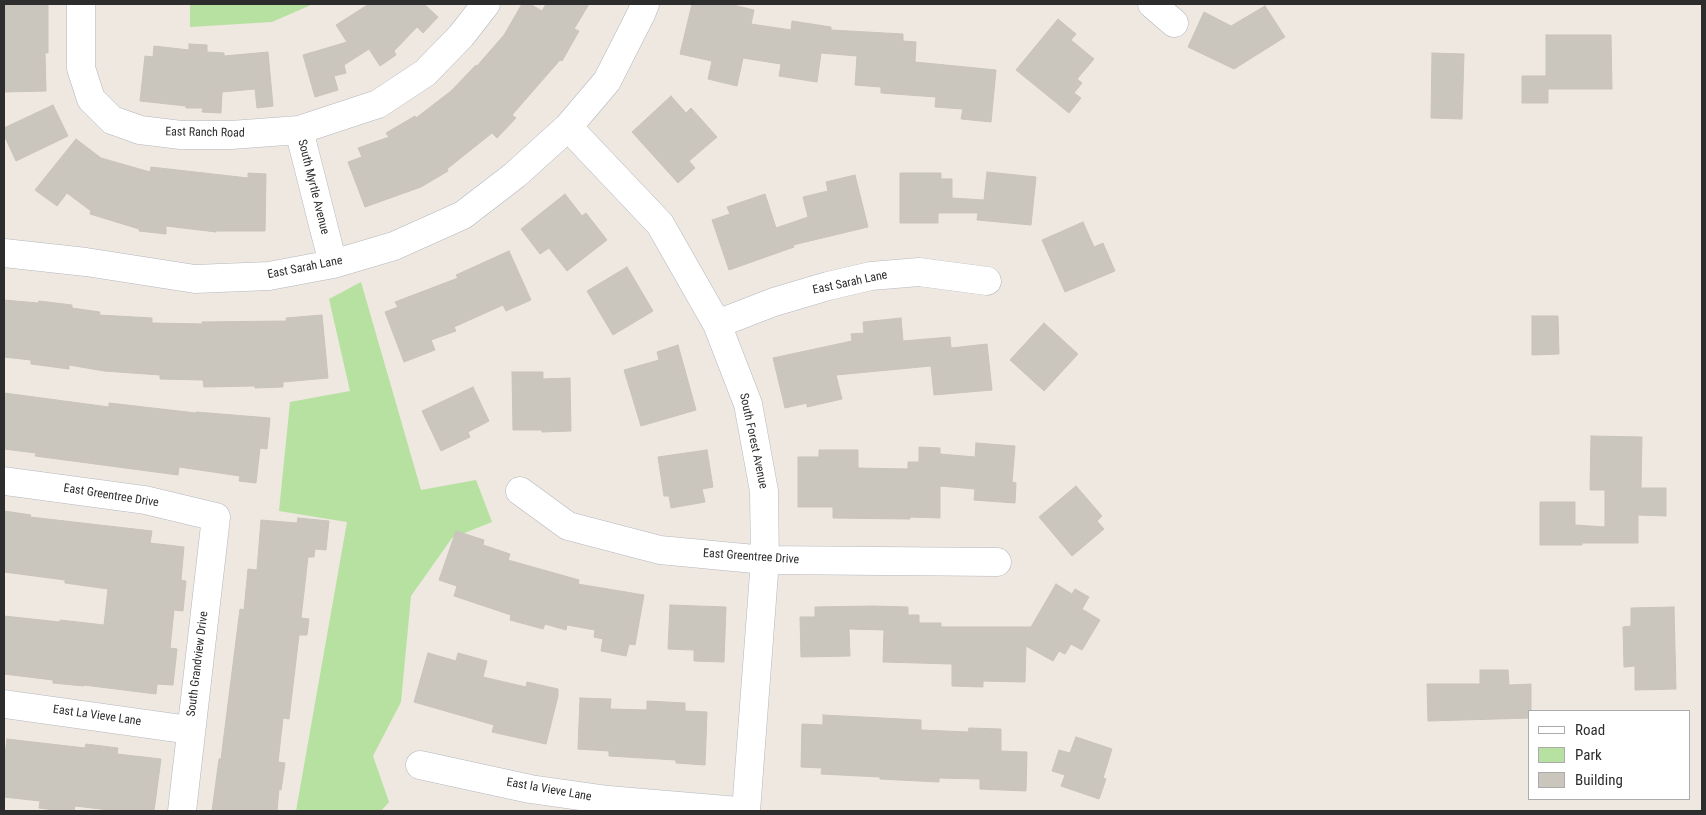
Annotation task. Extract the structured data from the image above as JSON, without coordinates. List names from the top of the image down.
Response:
{
  "streets": {
    "street": [
      "East Ranch Road",
      "South Myrtle Avenue",
      "East Sarah Lane",
      "South Forest Avenue",
      "East Greentree Drive",
      "South Grandview Drive",
      "East La Vieve Lane",
      "East la Vieve Lane"
    ]
  },
  "crossings": [
    ["East Ranch Road", "South Myrtle Avenue"],
    ["South Myrtle Avenue", "East Sarah Lane"],
    ["East Sarah Lane", "South Forest Avenue"],
    ["South Forest Avenue", "East Greentree Drive"],
    ["East Greentree Drive", "South Grandview Drive"],
    ["South Grandview Drive", "East La Vieve Lane"]
  ],
  "legend": ["Road", "Park", "Building"]
}
